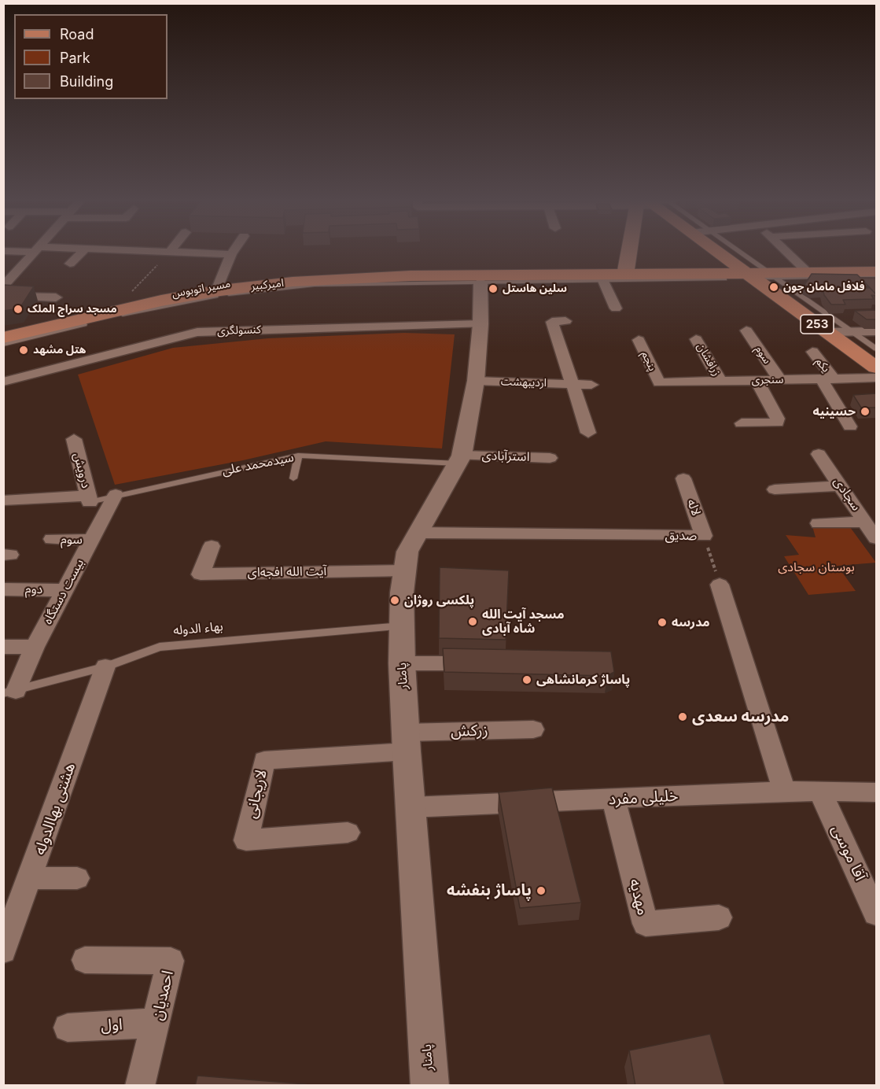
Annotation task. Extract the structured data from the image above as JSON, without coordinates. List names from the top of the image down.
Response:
{
  "streets": {
    "main road": ["امیرکبیر", "253"],
    "street": [
      "کنسولگری",
      "سوم",
      "زرافشان",
      "پنجم",
      "یکم",
      "سنجری",
      "اردیبهشت",
      "استرآبادی",
      "سیدمحمد علی",
      "درویش",
      "سجادی",
      "لاله",
      "صدیق",
      "آیت الله افجه‌ای",
      "دوم",
      "بیست دستگاه",
      "پامنار",
      "زرکش",
      "لاریجانی",
      "خلیلی مفرد",
      "هشتی بهاالدوله",
      "آقا موسی",
      "مهدیه",
      "احمدیان",
      "اول"
    ],
    "lane": ["مسیر اتوبوس", "بهاء الدوله"]
  },
  "crossings": [
    ["امیرکبیر", "مسیر اتوبوس"],
    ["امیرکبیر", "253"],
    ["امیرکبیر", "پامنار"],
    ["مسیر اتوبوس", "253"],
    ["مسیر اتوبوس", "پامنار"],
    ["کنسولگری", "پامنار"],
    ["سوم", "سنجری"],
    ["سوم", "بیست دستگاه"],
    ["زرافشان", "سنجری"],
    ["پنجم", "سنجری"],
    ["یکم", "سنجری"],
    ["اردیبهشت", "پامنار"],
    ["استرآبادی", "سیدمحمد علی"],
    ["استرآبادی", "پامنار"],
    ["سیدمحمد علی", "درویش"],
    ["سیدمحمد علی", "بیست دستگاه"],
    ["سیدمحمد علی", "پامنار"],
    ["لاله", "صدیق"],
    ["صدیق", "پامنار"],
    ["آیت الله افجه‌ای", "پامنار"],
    ["دوم", "بیست دستگاه"],
    ["بیست دستگاه", "بهاء الدوله"],
    ["بهاء الدوله", "پامنار"],
    ["بهاء الدوله", "هشتی بهاالدوله"],
    ["پامنار", "زرکش"],
    ["پامنار", "لاریجانی"],
    ["پامنار", "خلیلی مفرد"],
    ["زرکش", "لاریجانی"],
    ["خلیلی مفرد", "آقا موسی"],
    ["خلیلی مفرد", "مهدیه"],
    ["احمدیان", "اول"]
  ],
  "parks": ["بوستان سجادی"],
  "places": [
    "فلافل مامان جون",
    "سلین هاستل",
    "مسجد سراج الملک",
    "هتل مشهد",
    "حسینیه",
    "پلکسی روژان",
    "مسجد آیت الله شاه آبادی",
    "مدرسه",
    "پاساژ کرمانشاهی",
    "مدرسه سعدی",
    "پاساژ بنفشه"
  ],
  "legend": ["Road", "Park", "Building"]
}
